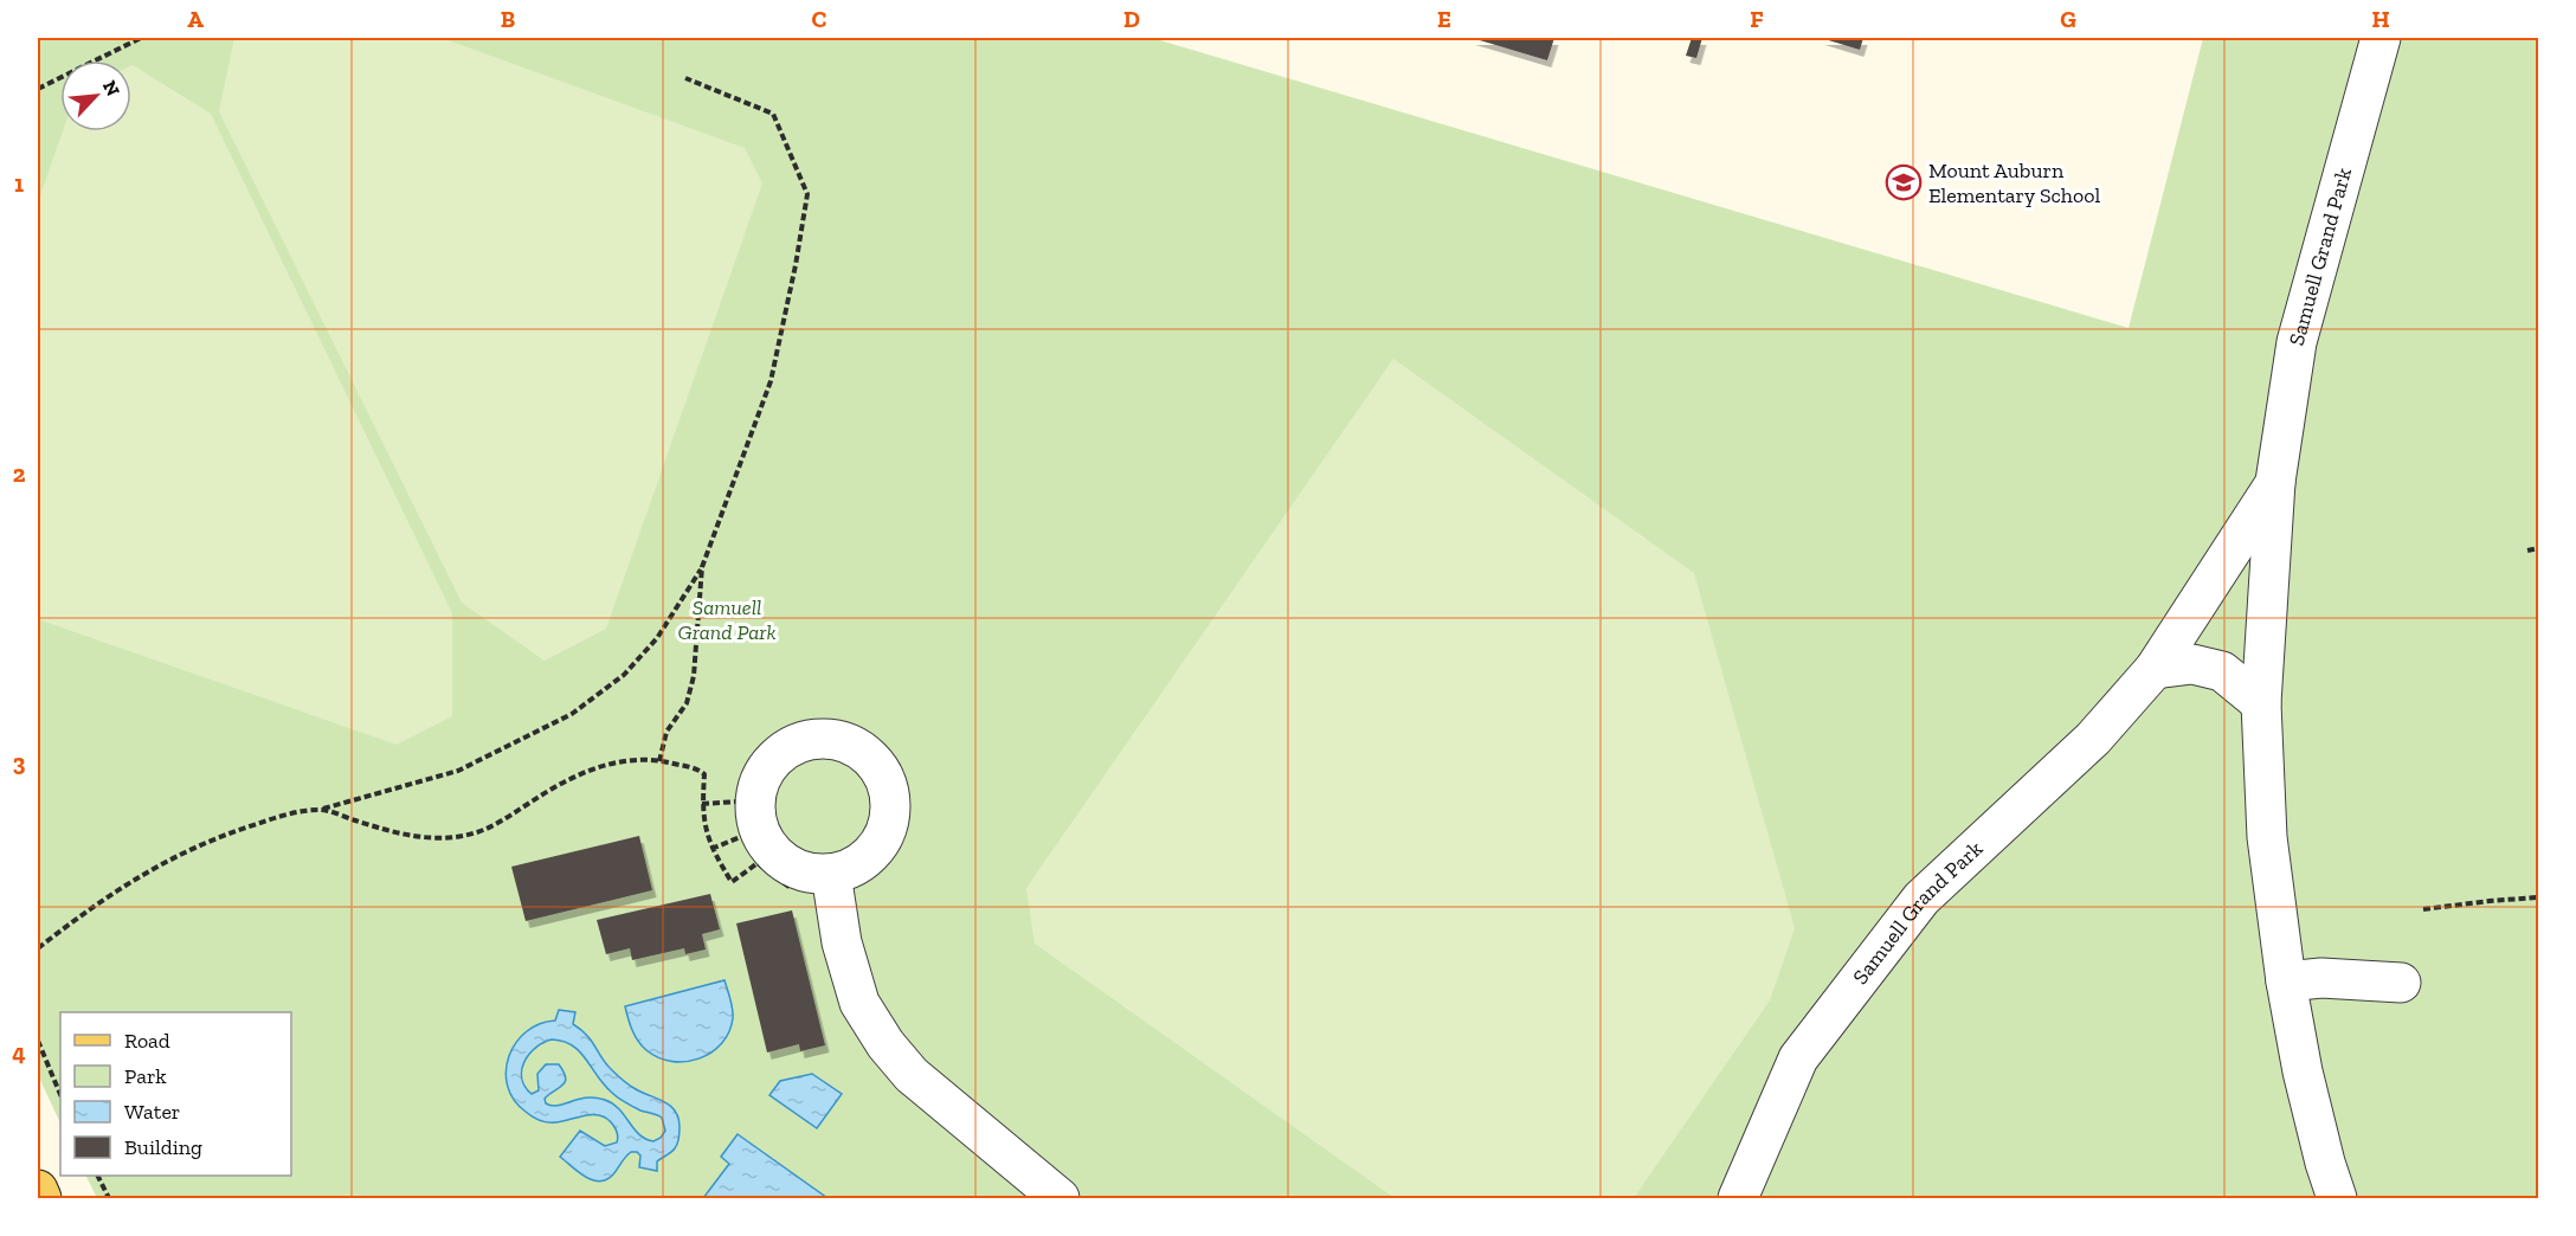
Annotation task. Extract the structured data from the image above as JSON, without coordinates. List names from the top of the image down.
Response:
{
  "streets": {
    "street": ["Samuell Grand Park"]
  },
  "parks": ["Samuell Grand Park"],
  "places": {
    "school or university": ["Mount Auburn Elementary School"]
  },
  "legend": [
    "Road",
    "Park",
    "Water",
    "Building"
  ],
  "north": "top right",
  "grid": {
    "columns": [
      "A",
      "B",
      "C",
      "D",
      "E",
      "F",
      "G",
      "H"
    ],
    "rows": [
      "1",
      "2",
      "3",
      "4"
    ]
  }
}
